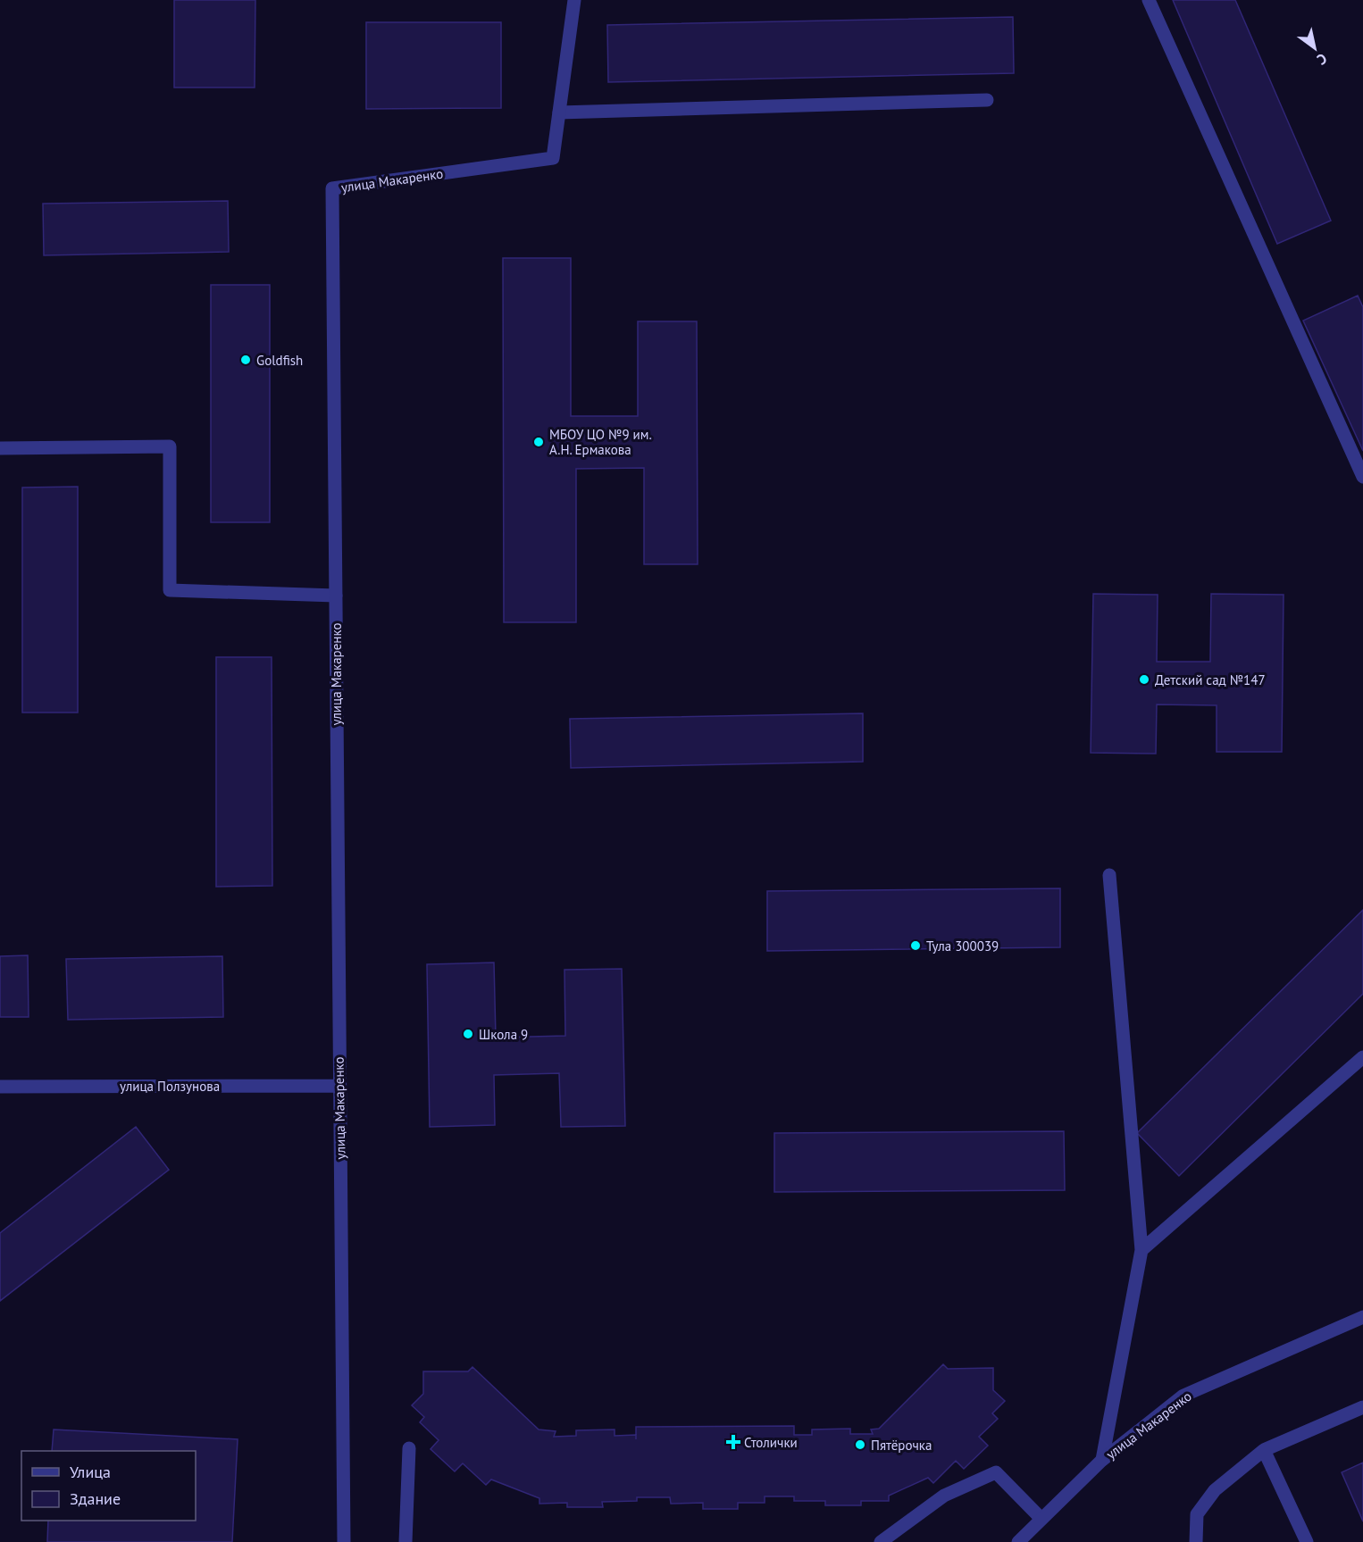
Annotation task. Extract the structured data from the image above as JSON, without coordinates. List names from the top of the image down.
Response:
{
  "streets": {
    "street": ["улица Макаренко", "улица Ползунова"]
  },
  "crossings": [
    ["улица Макаренко", "улица Ползунова"]
  ],
  "places": {
    "other": [
      "Goldfish",
      "МБОУ ЦО №9 им. А.Н. Ермакова",
      "Детский сад №147",
      "Тула 300039",
      "Школа 9",
      "Пятёрочка"
    ],
    "health": ["Столички"]
  },
  "legend": ["Улица", "Здание"],
  "north": "bottom right"
}
